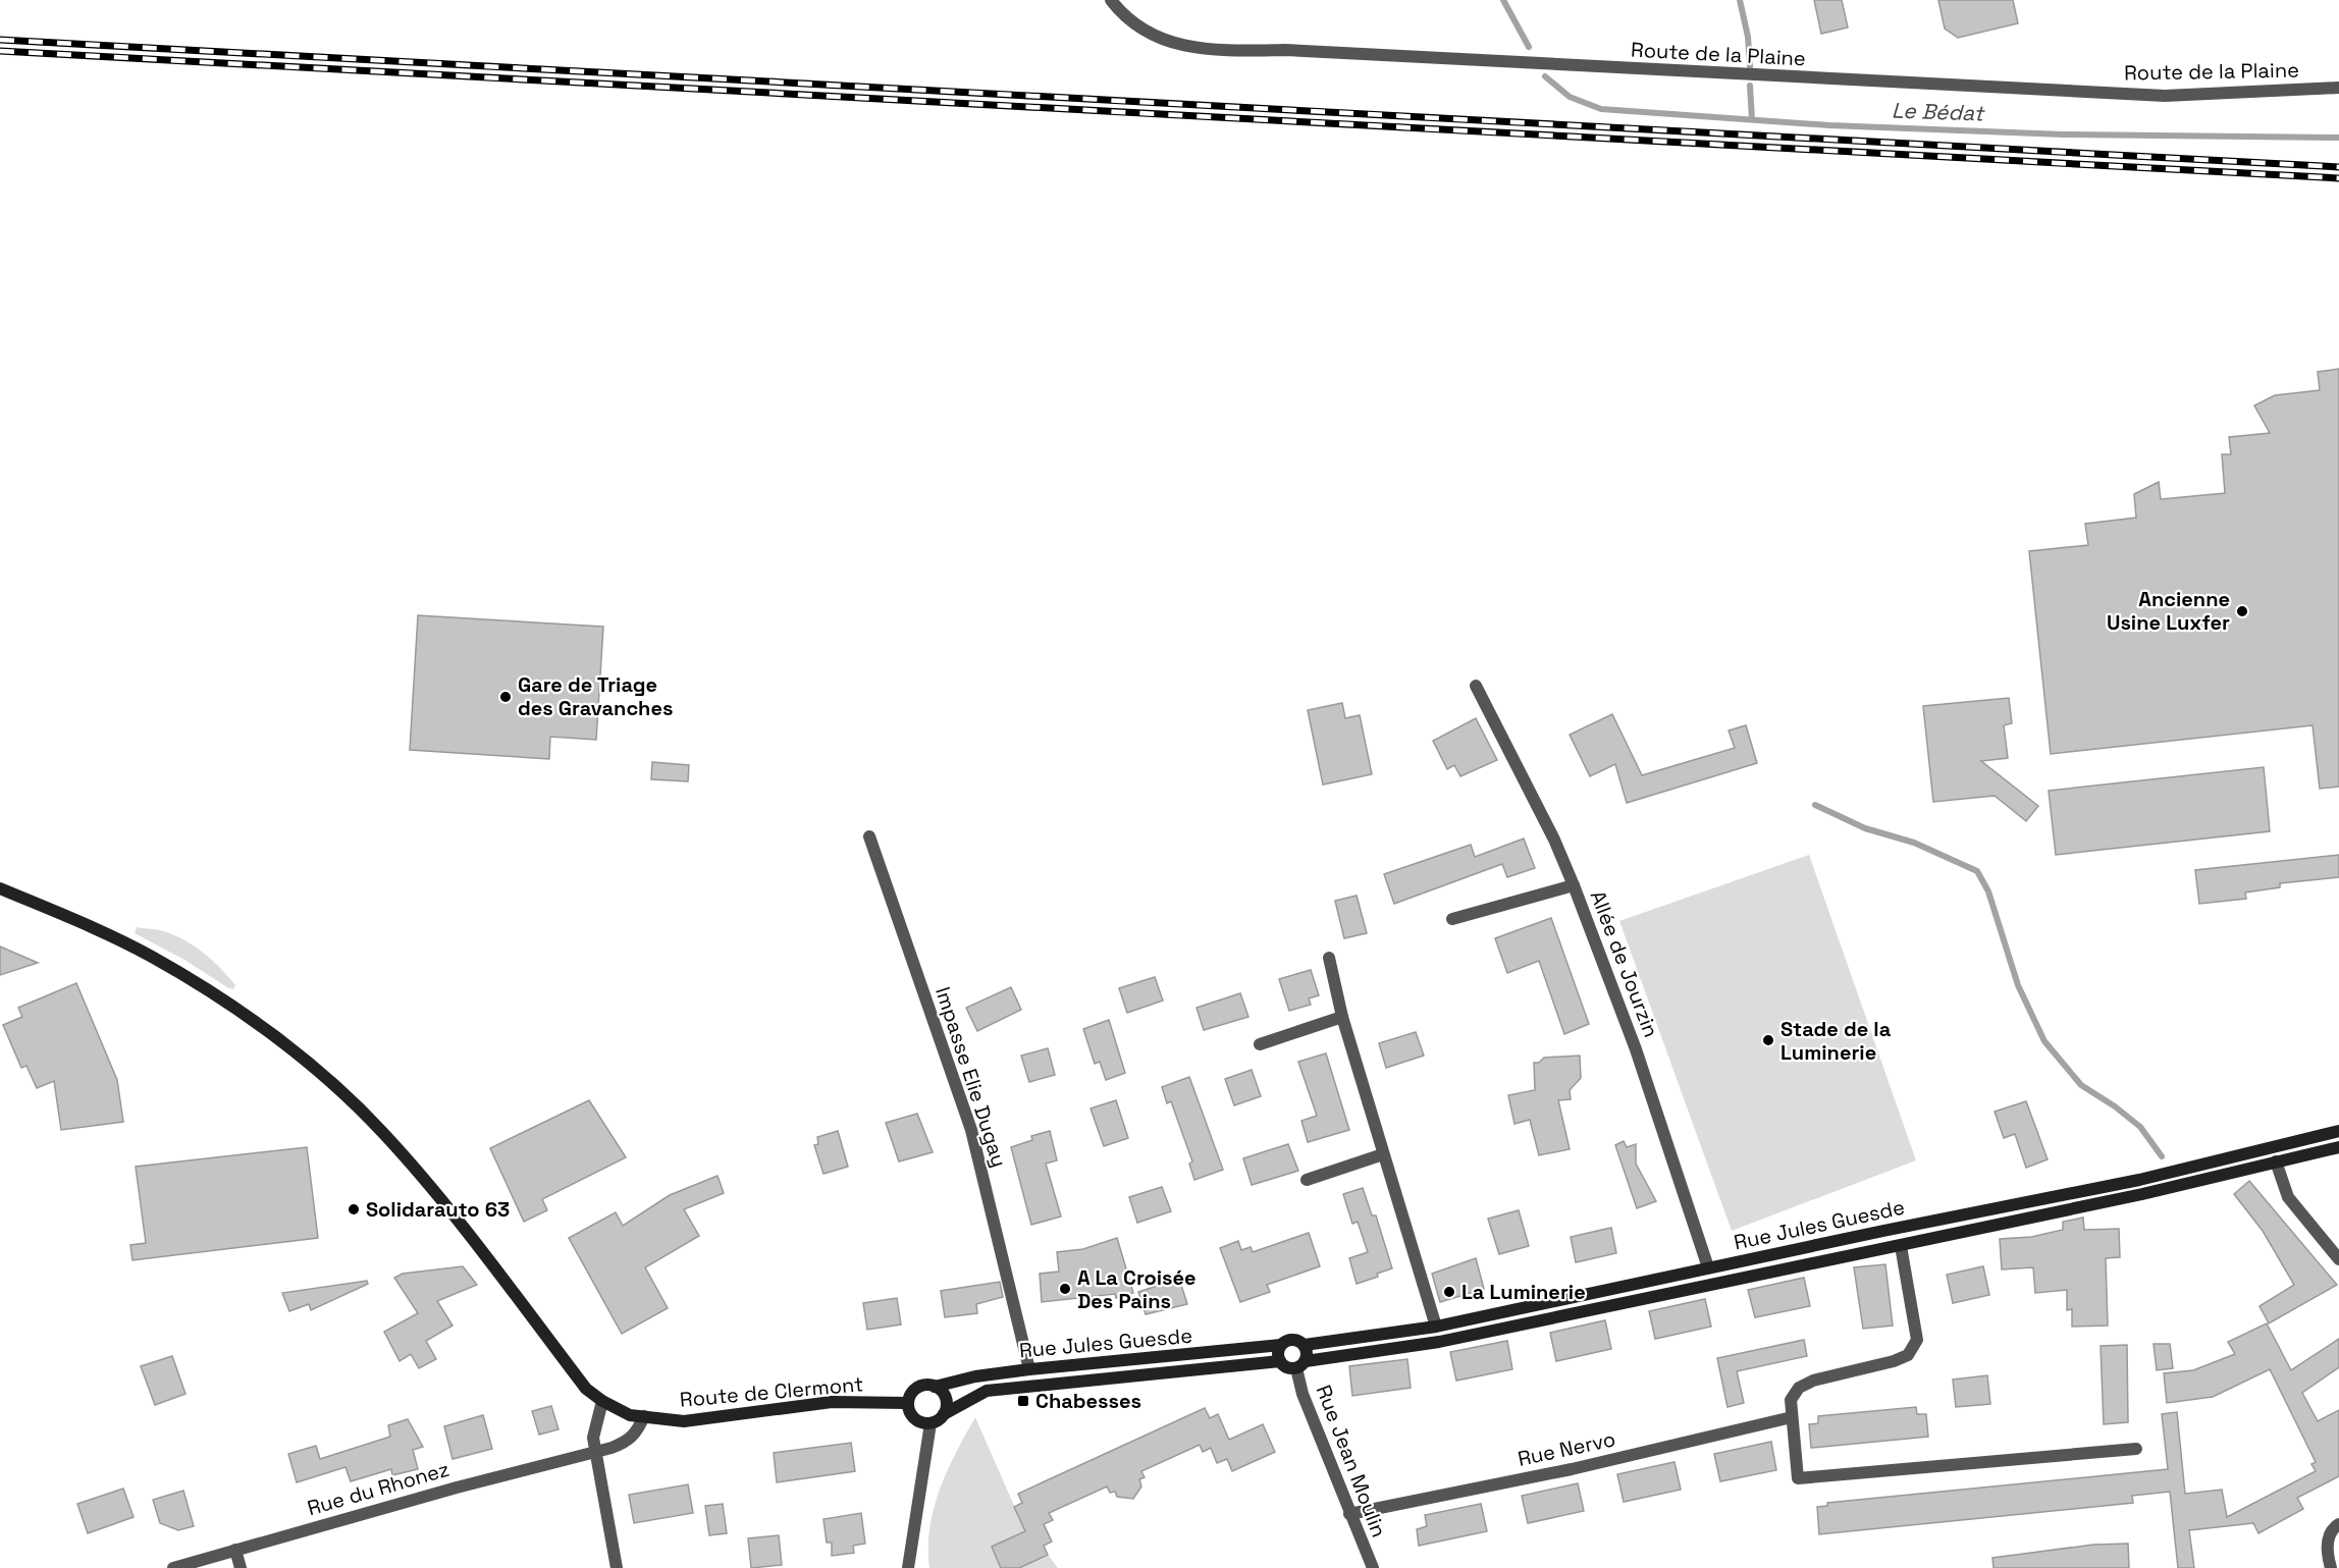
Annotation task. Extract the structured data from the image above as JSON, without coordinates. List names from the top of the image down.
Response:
{
  "streets": {
    "main road": ["Rue Jules Guesde", "Route de Clermont"],
    "street": [
      "Route de la Plaine",
      "Allée de Jourzin",
      "Impasse Elie Dugay",
      "Rue Nervo",
      "Rue Jean Moulin",
      "Rue du Rhonez"
    ]
  },
  "crossings": [
    ["Allée de Jourzin", "Rue Jules Guesde"],
    ["Impasse Elie Dugay", "Rue Jules Guesde"],
    ["Rue Jules Guesde", "Route de Clermont"],
    ["Rue Jules Guesde", "Rue Jean Moulin"],
    ["Route de Clermont", "Rue du Rhonez"],
    ["Rue Nervo", "Rue Jean Moulin"]
  ],
  "water": ["Le Bédat"],
  "places": {
    "other": [
      "Ancienne Usine Luxfer",
      "Gare de Triage des Gravanches",
      "Stade de la Luminerie",
      "Solidarauto 63",
      "A La Croisée Des Pains",
      "La Luminerie"
    ],
    "transit": ["Chabesses"]
  }
}
